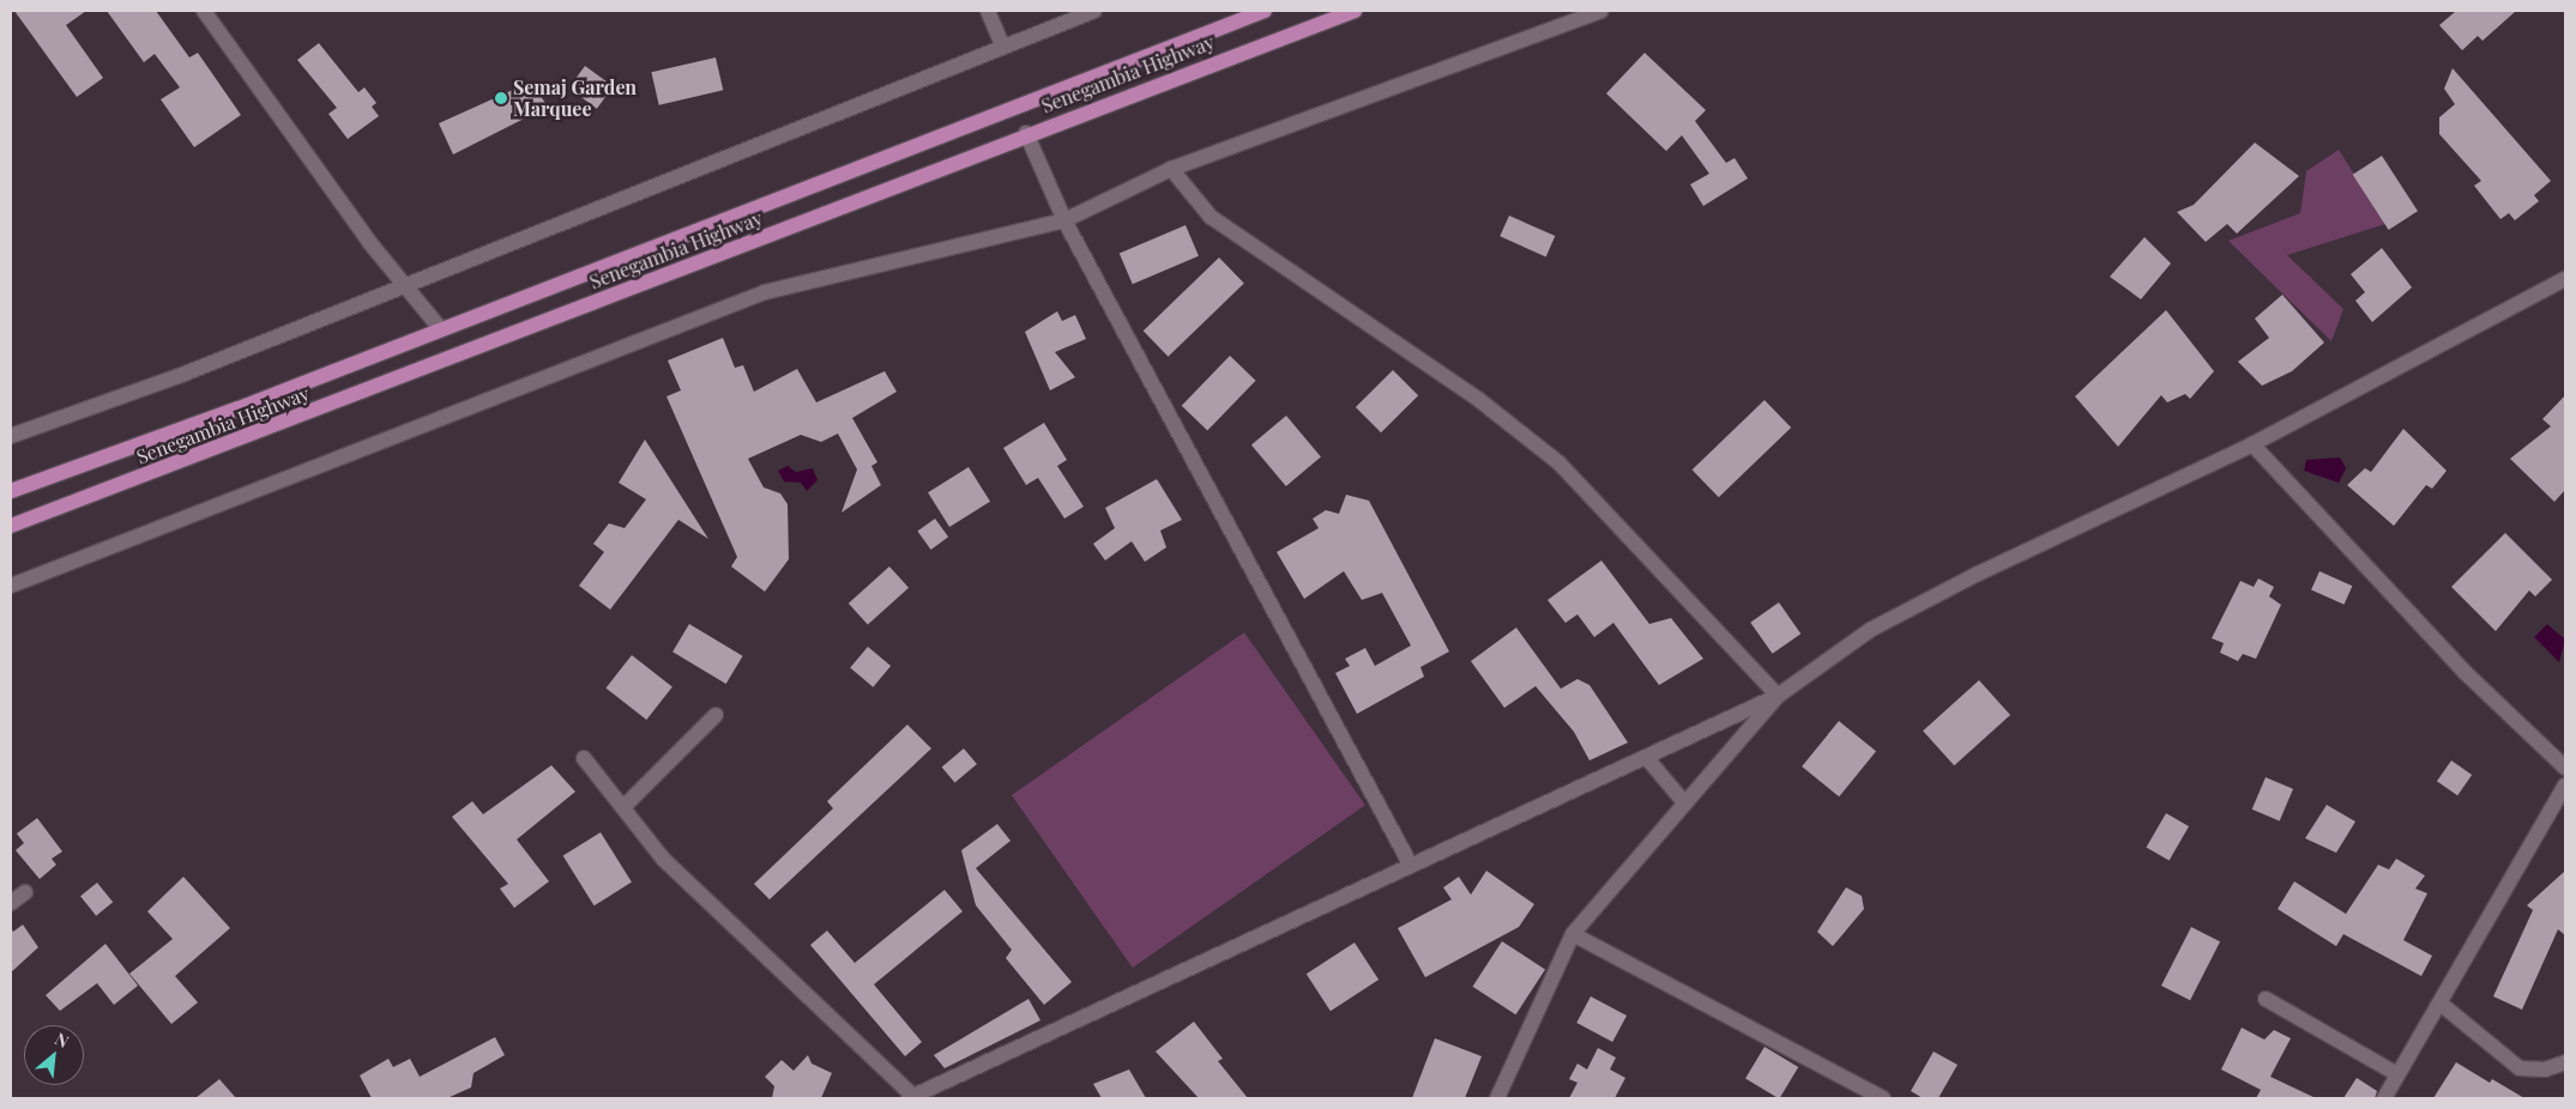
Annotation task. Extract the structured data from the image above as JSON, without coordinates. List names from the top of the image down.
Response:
{
  "streets": {
    "main road": ["Senegambia Highway"]
  },
  "places": ["Semaj Garden Marquee"],
  "north": "top right"
}
